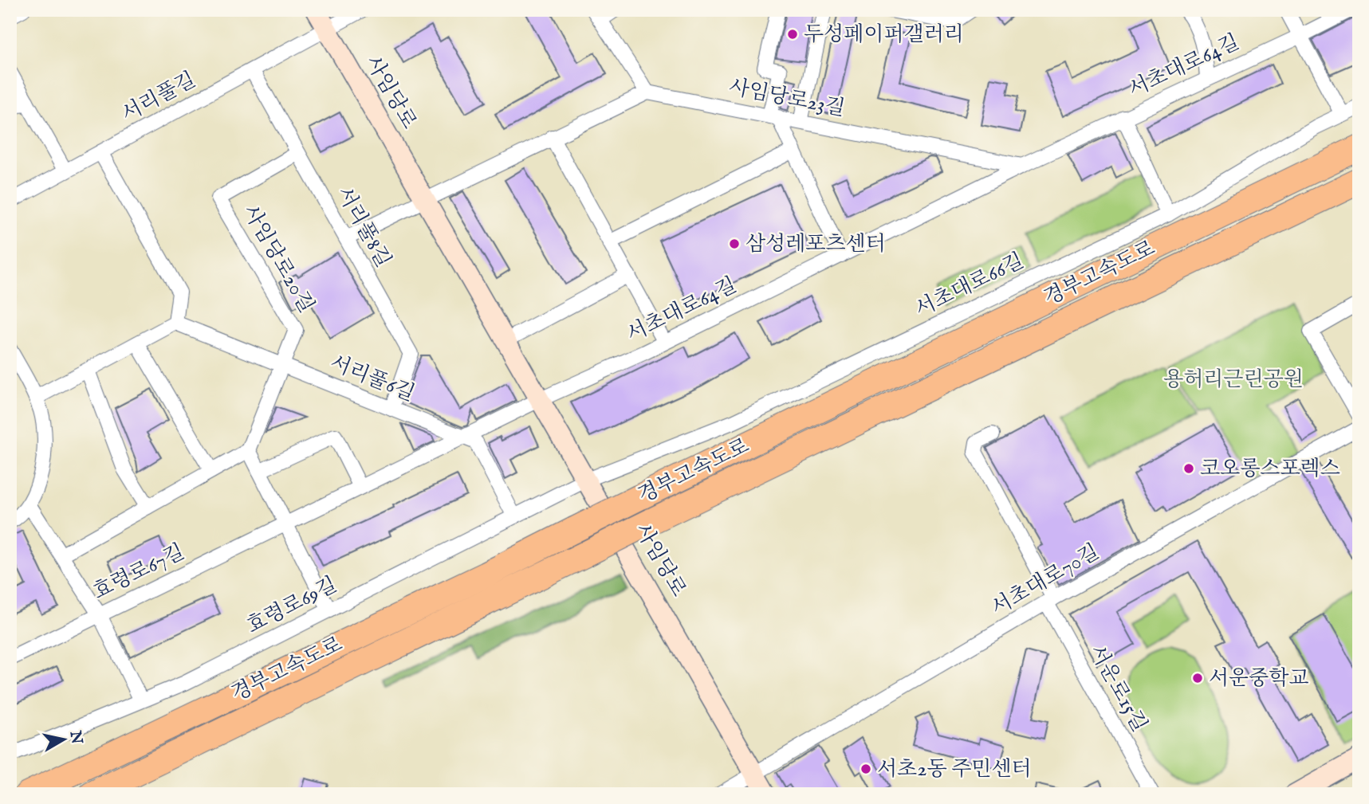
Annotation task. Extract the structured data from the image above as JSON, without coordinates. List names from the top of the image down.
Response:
{
  "streets": {
    "highway": ["경부고속도로"],
    "main road": ["사임당로"],
    "street": [
      "서초대로64길",
      "서리풀길",
      "사임당로23길",
      "서리풀8길",
      "사임당로20길",
      "서초대로66길",
      "서리풀6길",
      "효령로67길",
      "서초대로70길",
      "효령로69길",
      "서운로15길"
    ]
  },
  "crossings": [
    ["서초대로64길", "사임당로"],
    ["서초대로64길", "사임당로23길"],
    ["서초대로64길", "서초대로66길"],
    ["서초대로64길", "효령로67길"],
    ["사임당로", "서리풀길"],
    ["사임당로", "서초대로66길"],
    ["사임당로", "효령로67길"],
    ["사임당로", "서초대로70길"],
    ["사임당로", "효령로69길"],
    ["서리풀길", "서리풀8길"],
    ["서리풀8길", "사임당로20길"],
    ["서리풀8길", "서리풀6길"],
    ["사임당로20길", "서리풀6길"],
    ["서초대로66길", "효령로69길"],
    ["서리풀6길", "효령로67길"],
    ["서리풀6길", "효령로69길"],
    ["서초대로70길", "서운로15길"]
  ],
  "parks": ["용허리근린공원"],
  "places": [
    "두성페이퍼갤러리",
    "삼성레포츠센터",
    "코오롱스포렉스",
    "서운중학교",
    "서초2동 주민센터"
  ],
  "north": "right"
}
